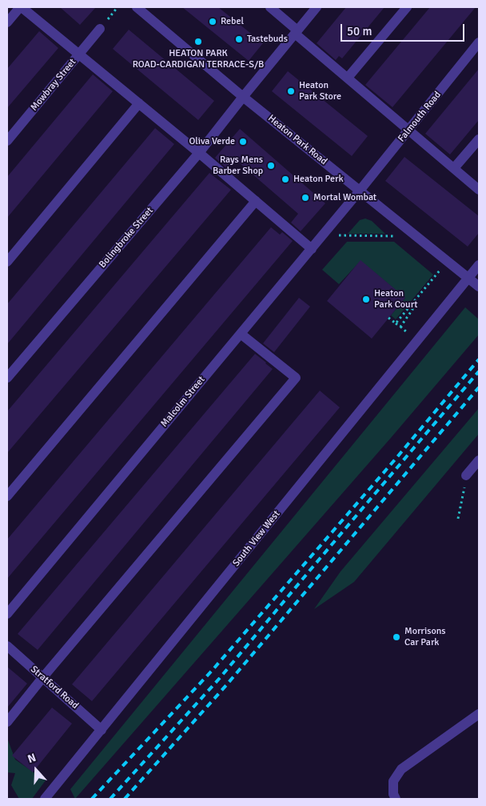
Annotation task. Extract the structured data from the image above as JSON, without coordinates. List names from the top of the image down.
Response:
{
  "streets": {
    "street": [
      "Mowbray Street",
      "Falmouth Road",
      "Heaton Park Road",
      "Bolingbroke Street",
      "Malcolm Street",
      "South View West",
      "Stratford Road"
    ]
  },
  "crossings": [
    ["Falmouth Road", "Heaton Park Road"],
    ["Falmouth Road", "Malcolm Street"],
    ["Heaton Park Road", "Bolingbroke Street"],
    ["Heaton Park Road", "Malcolm Street"],
    ["Heaton Park Road", "South View West"],
    ["South View West", "Stratford Road"]
  ],
  "places": [
    "Rebel",
    "Tastebuds",
    "HEATON PARK ROAD-CARDIGAN TERRACE-S/B",
    "Heaton Park Store",
    "Oliva Verde",
    "Rays Mens Barber Shop",
    "Heaton Perk",
    "Mortal Wombat",
    "Heaton Park Court",
    "Morrisons Car Park"
  ],
  "scale_bar": "50 m",
  "north": "top"
}
